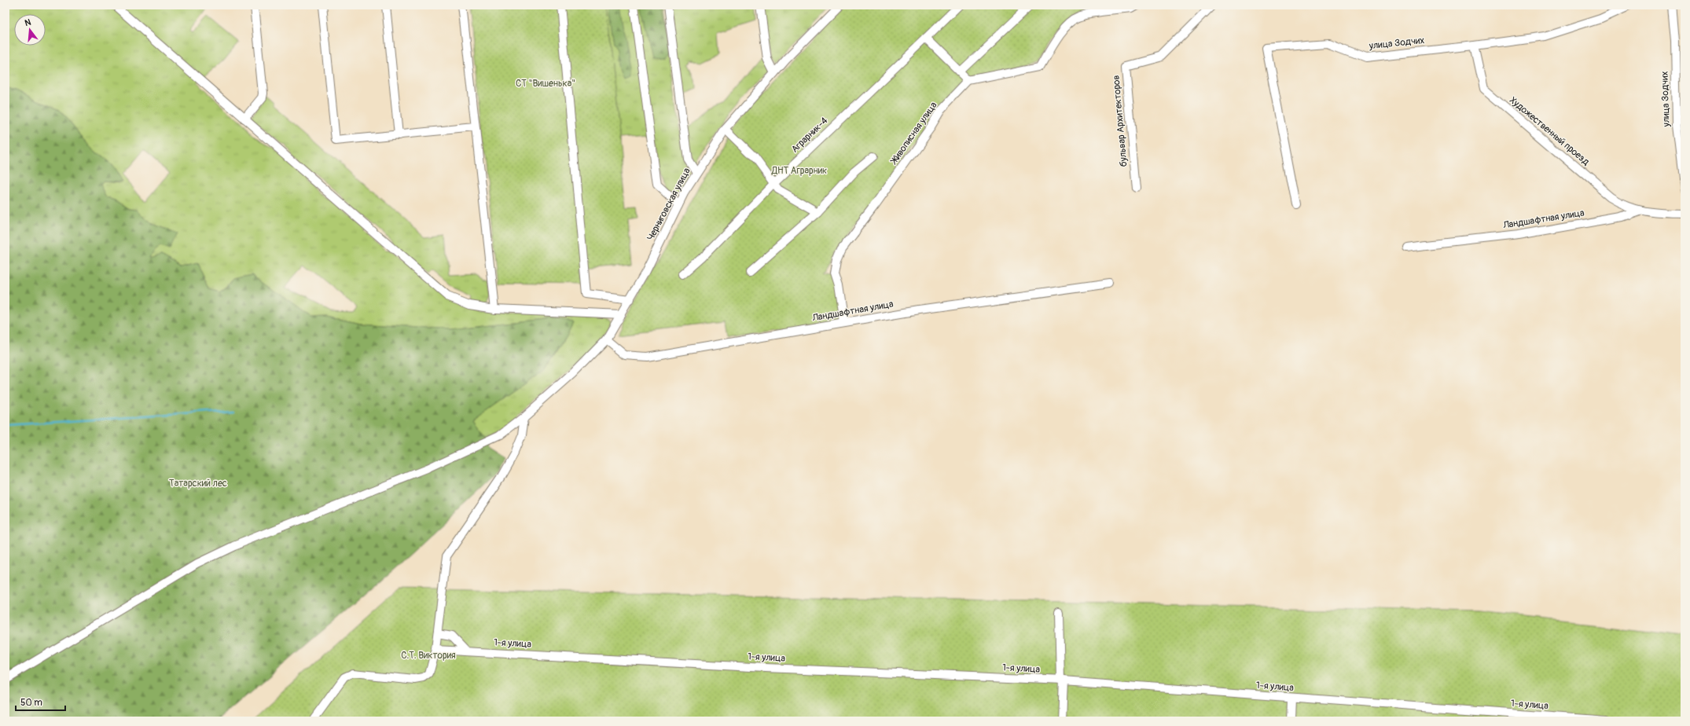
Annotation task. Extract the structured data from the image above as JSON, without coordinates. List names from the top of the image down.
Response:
{
  "streets": {
    "street": [
      "улица Зодчих",
      "бульвар Архитекторов",
      "Художественный проезд",
      "Живописная улица",
      "Аграрник-4",
      "Черниговская улица",
      "Ландшафтная улица",
      "1-я улица"
    ]
  },
  "crossings": [
    ["улица Зодчих", "Художественный проезд"],
    ["Художественный проезд", "Ландшафтная улица"],
    ["Живописная улица", "Ландшафтная улица"],
    ["Черниговская улица", "Ландшафтная улица"]
  ],
  "parks": [
    "СТ \"Вишенька\"",
    "ДНТ Аграрник",
    "Татарский лес",
    "С.Т. Виктория"
  ],
  "scale_bar": "50 m",
  "north": "top"
}
